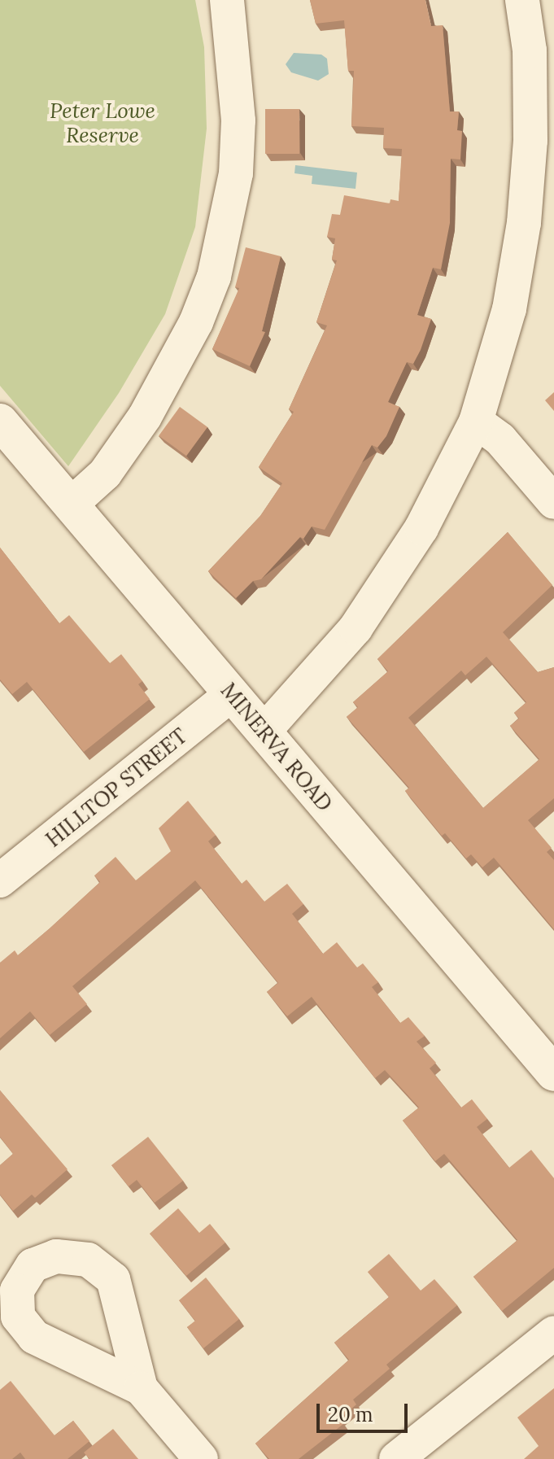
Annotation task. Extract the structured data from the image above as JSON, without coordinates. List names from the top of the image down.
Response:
{
  "streets": {
    "street": ["MINERVA ROAD", "HILLTOP STREET"]
  },
  "crossings": [
    ["MINERVA ROAD", "HILLTOP STREET"]
  ],
  "parks": ["Peter Lowe Reserve"],
  "scale_bar": "20 m"
}
